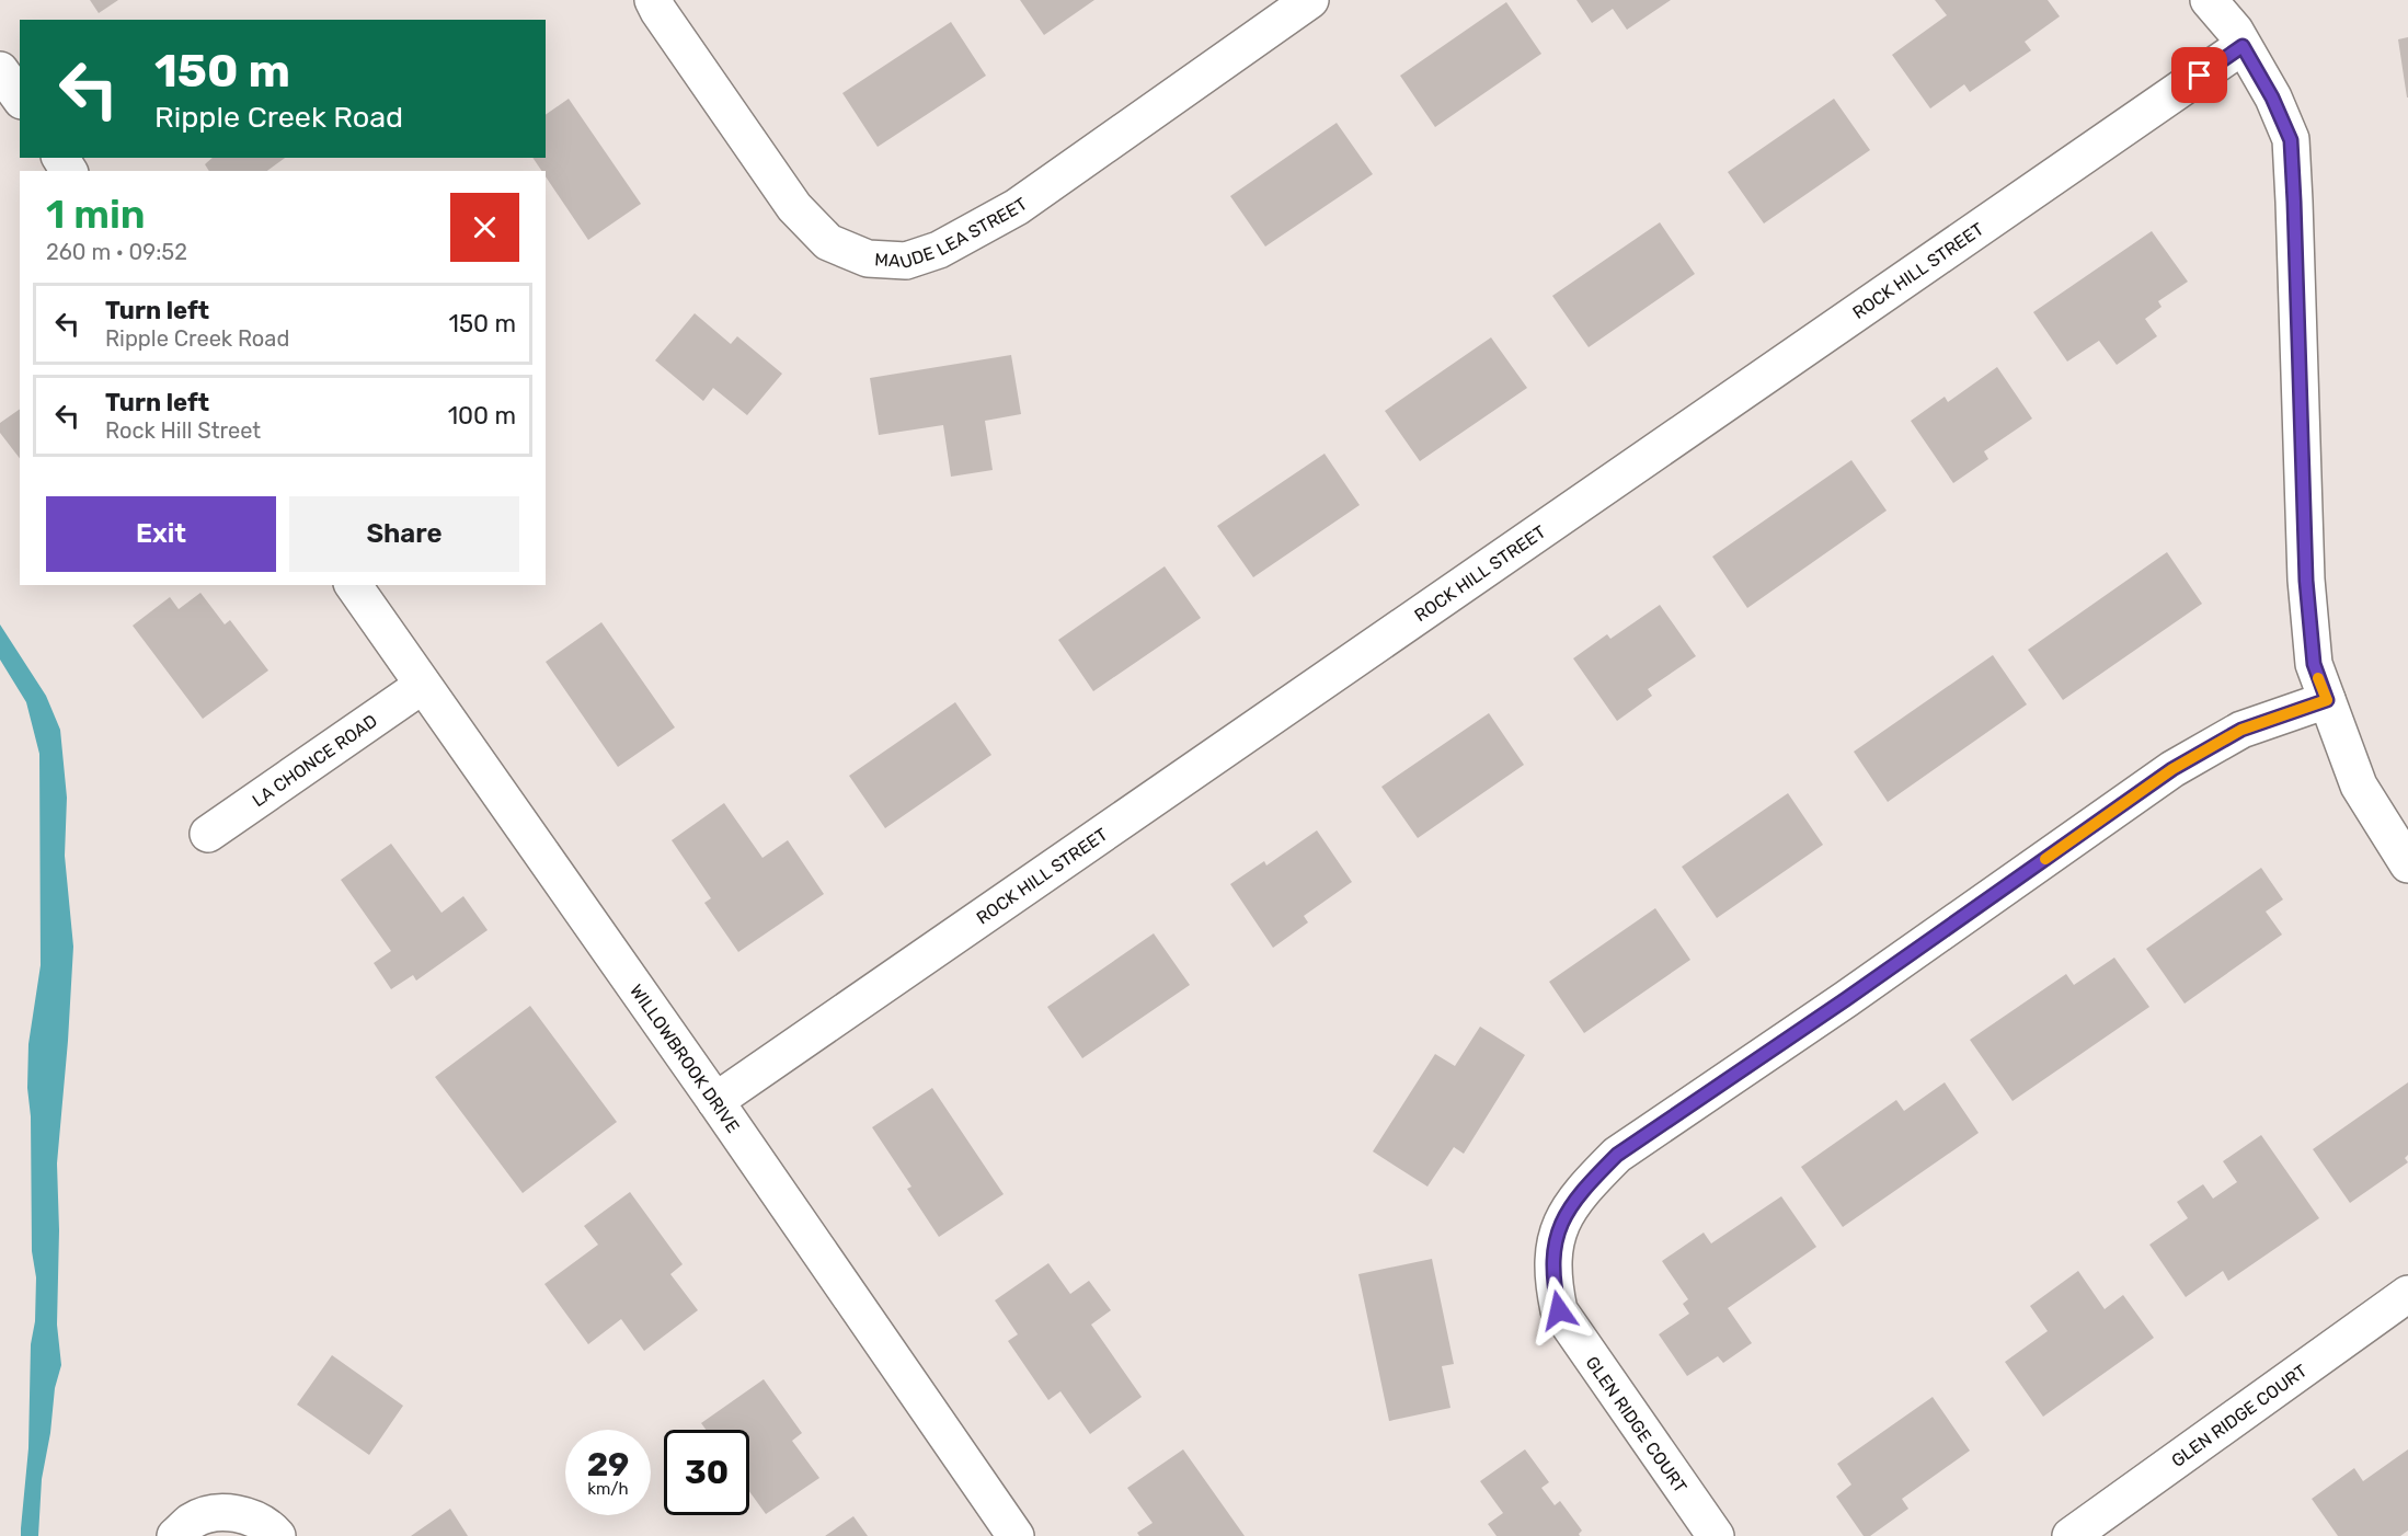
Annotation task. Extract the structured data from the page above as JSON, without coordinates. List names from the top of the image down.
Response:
{
  "streets": {
    "street": [
      "MAUDE LEA STREET",
      "ROCK HILL STREET",
      "LA CHONCE ROAD",
      "WILLOWBROOK DRIVE",
      "GLEN RIDGE COURT"
    ]
  },
  "crossings": [
    ["ROCK HILL STREET", "WILLOWBROOK DRIVE"],
    ["LA CHONCE ROAD", "WILLOWBROOK DRIVE"]
  ],
  "page": {
    "turn": ["150 m", "Ripple Creek Road"],
    "heading": ["1 min", "260 m · 09:52"],
    "list": [
      {
        "name": "Turn left",
        "note": "Ripple Creek Road",
        "value": "150 m"
      },
      {
        "name": "Turn left",
        "note": "Rock Hill Street",
        "value": "100 m"
      }
    ],
    "buttons": ["Exit", "Share"],
    "speed": "29 km/h",
    "limit": "30"
  }
}
